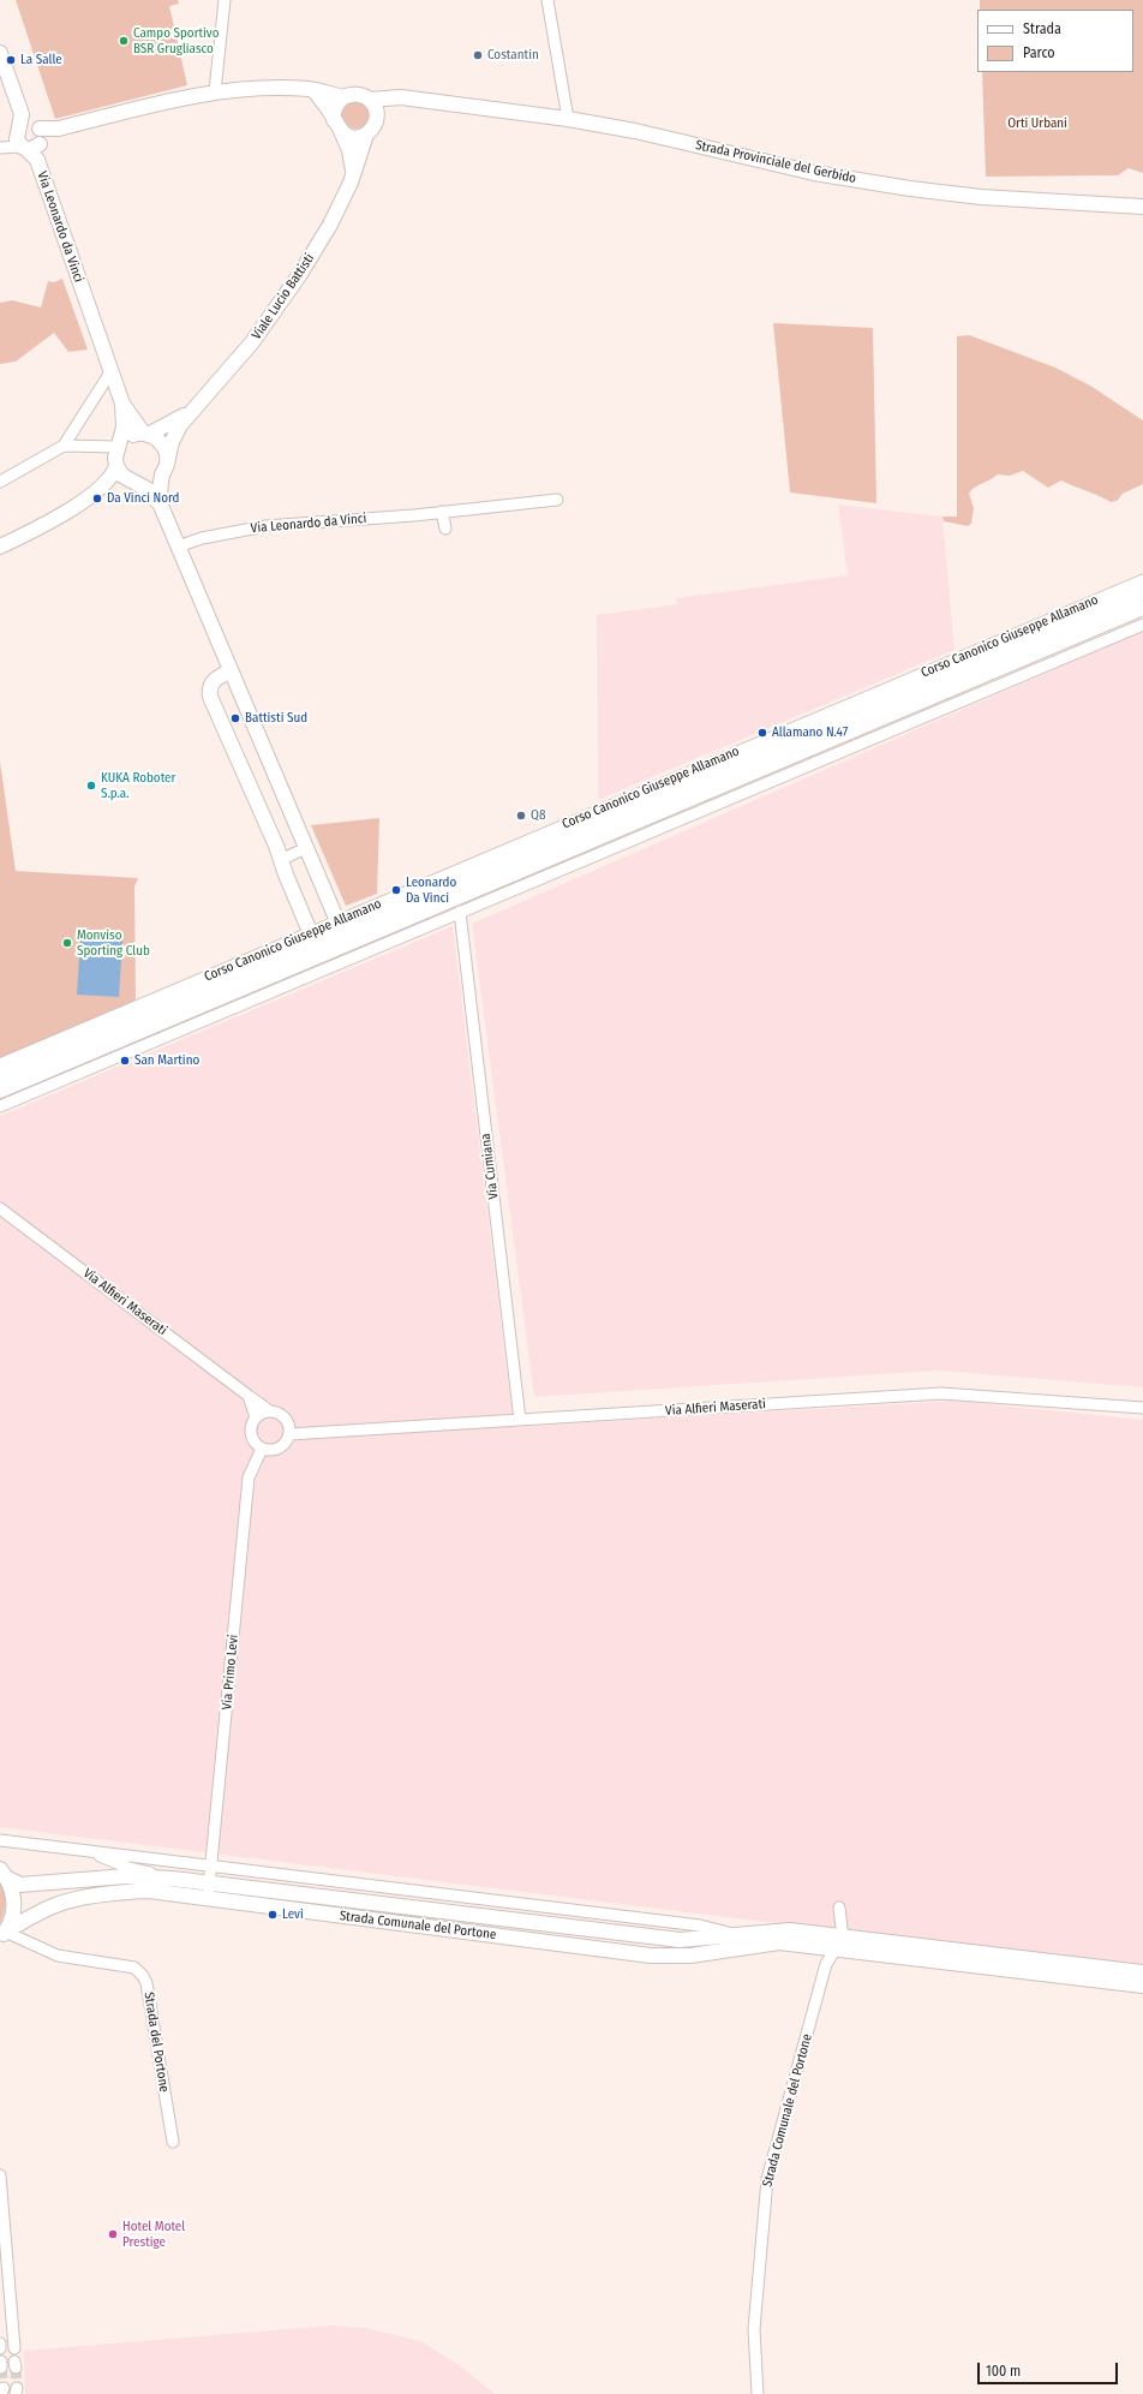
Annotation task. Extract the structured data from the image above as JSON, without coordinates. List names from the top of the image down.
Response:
{
  "streets": {
    "street": [
      "Strada Provinciale del Gerbido",
      "Via Leonardo da Vinci",
      "Viale Lucio Battisti",
      "Corso Canonico Giuseppe Allamano",
      "Via Cumiana",
      "Via Alfieri Maserati",
      "Via Primo Levi",
      "Strada Comunale del Portone",
      "Strada del Portone"
    ]
  },
  "crossings": [
    ["Strada Provinciale del Gerbido", "Via Leonardo da Vinci"],
    ["Strada Provinciale del Gerbido", "Viale Lucio Battisti"],
    ["Via Leonardo da Vinci", "Viale Lucio Battisti"],
    ["Via Leonardo da Vinci", "Corso Canonico Giuseppe Allamano"],
    ["Via Cumiana", "Via Alfieri Maserati"],
    ["Via Alfieri Maserati", "Via Primo Levi"],
    ["Via Primo Levi", "Strada Comunale del Portone"],
    ["Strada Comunale del Portone", "Strada del Portone"]
  ],
  "parks": ["Orti Urbani"],
  "places": [
    "Campo Sportivo BSR Grugliasco",
    "Costantin",
    "La Salle",
    "Da Vinci Nord",
    "Battisti Sud",
    "Allamano N.47",
    "KUKA Roboter S.p.a.",
    "Q8",
    "Leonardo Da Vinci",
    "Monviso Sporting Club",
    "San Martino",
    "Levi",
    "Hotel Motel Prestige"
  ],
  "legend": ["Strada", "Parco"],
  "scale_bar": "100 m"
}
